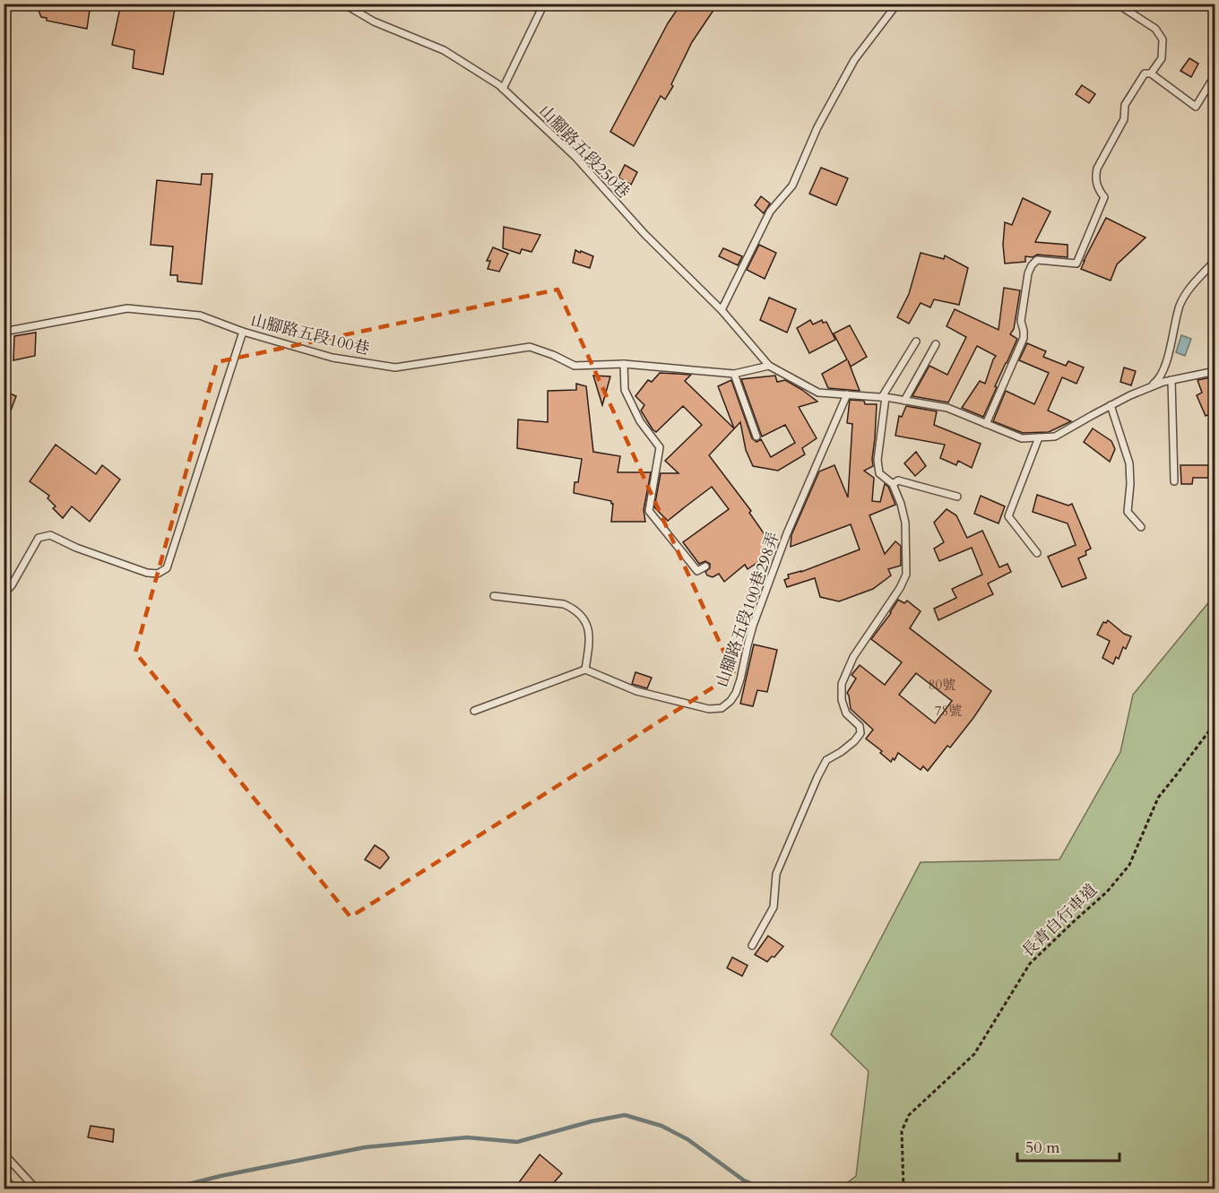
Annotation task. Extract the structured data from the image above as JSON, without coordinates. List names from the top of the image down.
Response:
{
  "streets": {
    "lane": ["山腳路五段250巷", "山腳路五段100巷", "山腳路五段100巷298弄"],
    "path": ["長青自行車道"]
  },
  "crossings": [
    ["山腳路五段250巷", "山腳路五段100巷"]
  ],
  "house_numbers": ["80號", "78號"],
  "scale_bar": "50 m"
}
